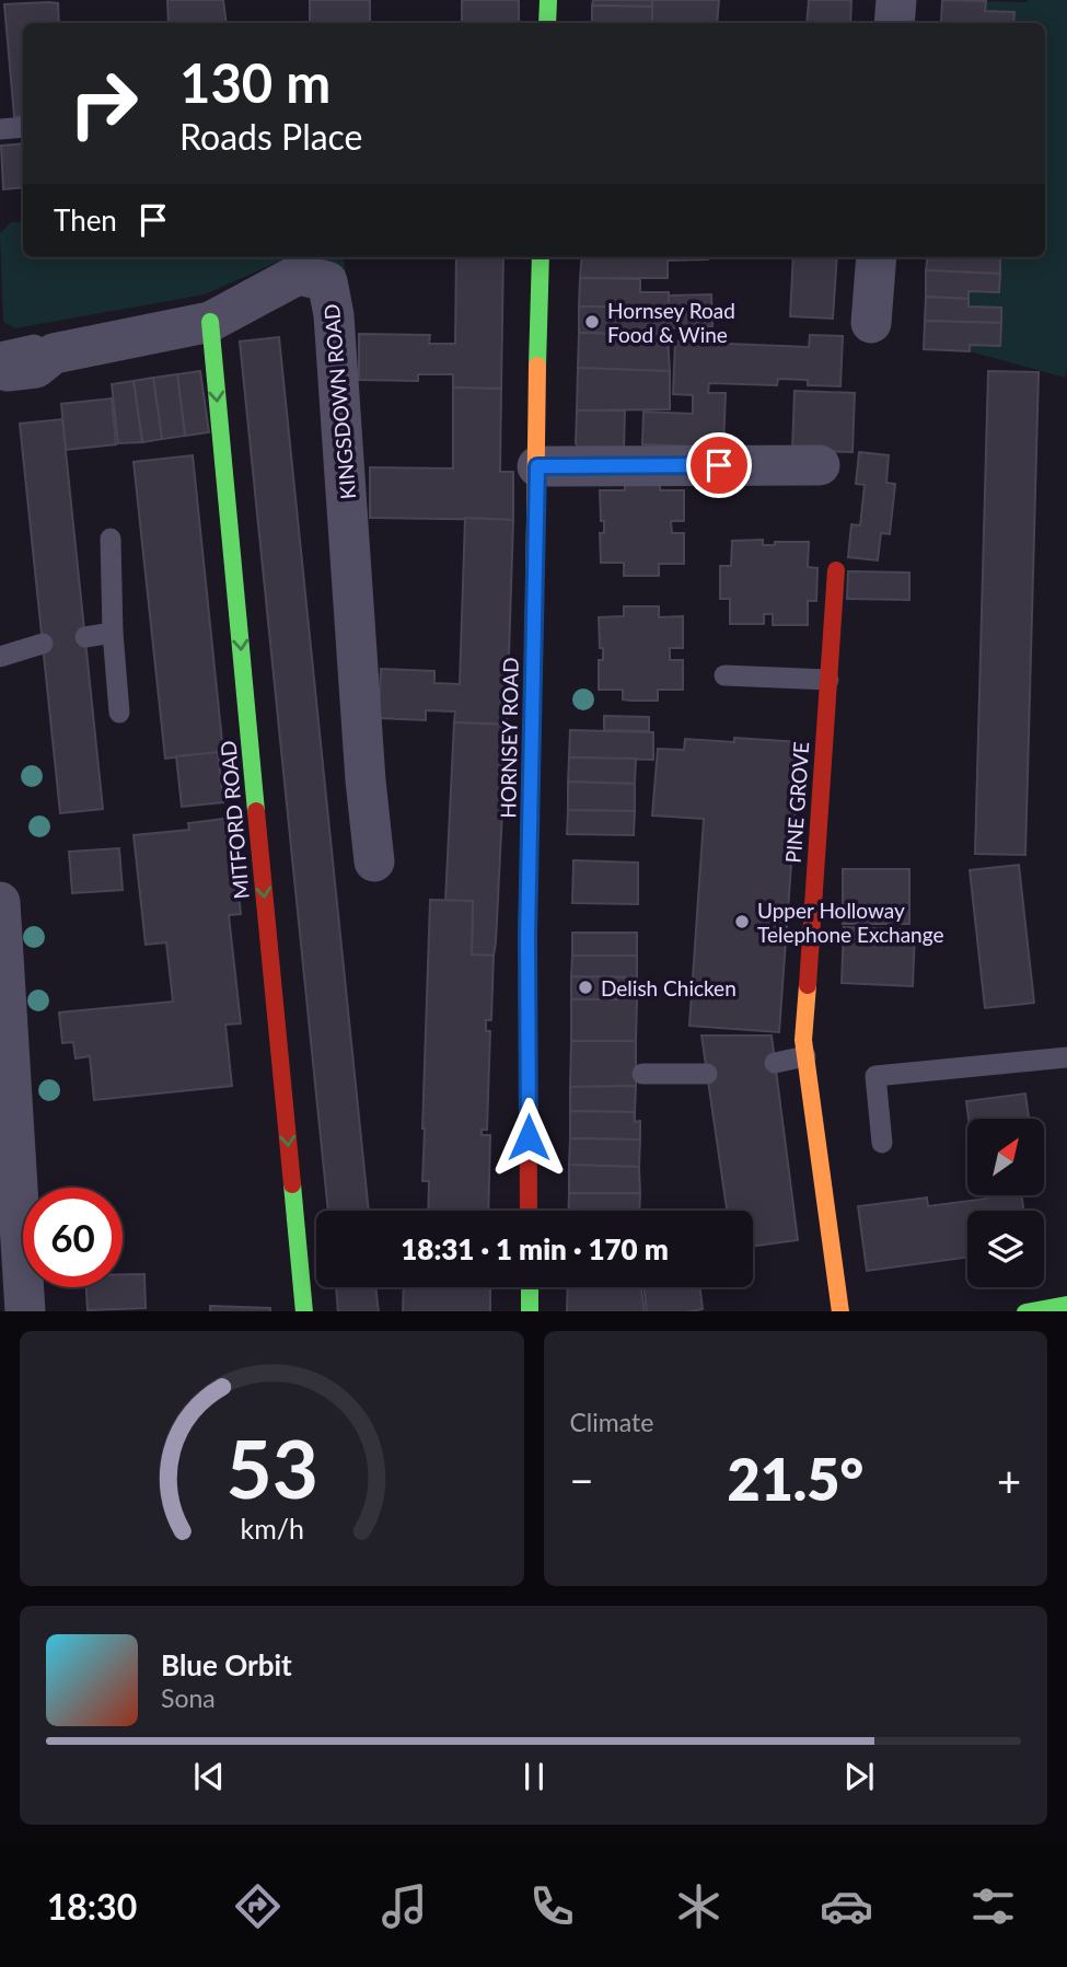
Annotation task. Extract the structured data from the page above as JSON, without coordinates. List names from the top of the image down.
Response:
{
  "streets": {
    "street": [
      "KINGSDOWN ROAD",
      "HORNSEY ROAD",
      "PINE GROVE",
      "MITFORD ROAD"
    ]
  },
  "crossings": [
    ["KINGSDOWN ROAD", "MITFORD ROAD"]
  ],
  "one_way": ["MITFORD ROAD"],
  "places": ["Hornsey Road Food & Wine", "Upper Holloway Telephone Exchange", "Delish Chicken"],
  "north": "top right",
  "page": {
    "turn": ["130 m", "Roads Place"],
    "then": "Then",
    "limit": "60",
    "trip": "18:31 · 1 min · 170 m",
    "tile": "Climate",
    "heat": ["−", "21.5°", "+"],
    "song": ["Blue Orbit", "Sona"],
    "tabs": "18:30",
    "gauge": ["53", "km/h"]
  }
}
